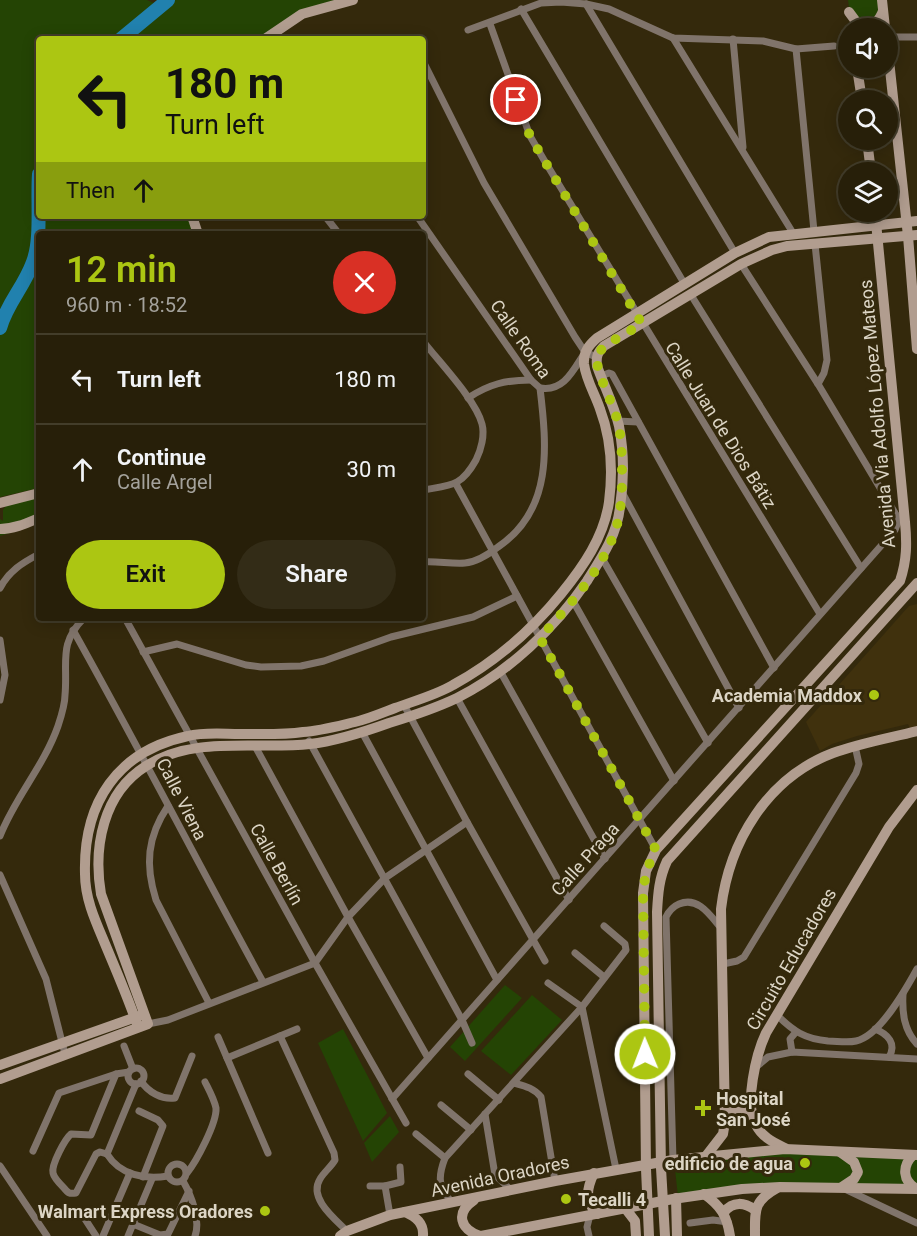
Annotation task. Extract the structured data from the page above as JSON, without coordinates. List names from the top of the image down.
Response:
{
  "streets": {
    "main road": ["Avenida Via Adolfo López Mateos", "Circuito Educadores", "Avenida Oradores"],
    "street": [
      "Calle Roma",
      "Calle Juan de Dios Bátiz",
      "Calle Viena",
      "Calle Praga",
      "Calle Berlín"
    ]
  },
  "crossings": [
    ["Avenida Via Adolfo López Mateos", "Calle Praga"],
    ["Calle Juan de Dios Bátiz", "Calle Praga"],
    ["Calle Praga", "Calle Berlín"]
  ],
  "places": {
    "other": [
      "Academia Maddox",
      "edificio de agua",
      "Tecalli 4",
      "Walmart Express Oradores"
    ],
    "health": ["Hospital San José"]
  },
  "page": {
    "turn": ["180 m", "Turn left"],
    "then": "Then",
    "heading": ["12 min", "960 m · 18:52"],
    "list": [
      {
        "name": "Turn left",
        "value": "180 m"
      },
      {
        "name": "Continue",
        "note": "Calle Argel",
        "value": "30 m"
      }
    ],
    "buttons": ["Exit", "Share"]
  }
}
